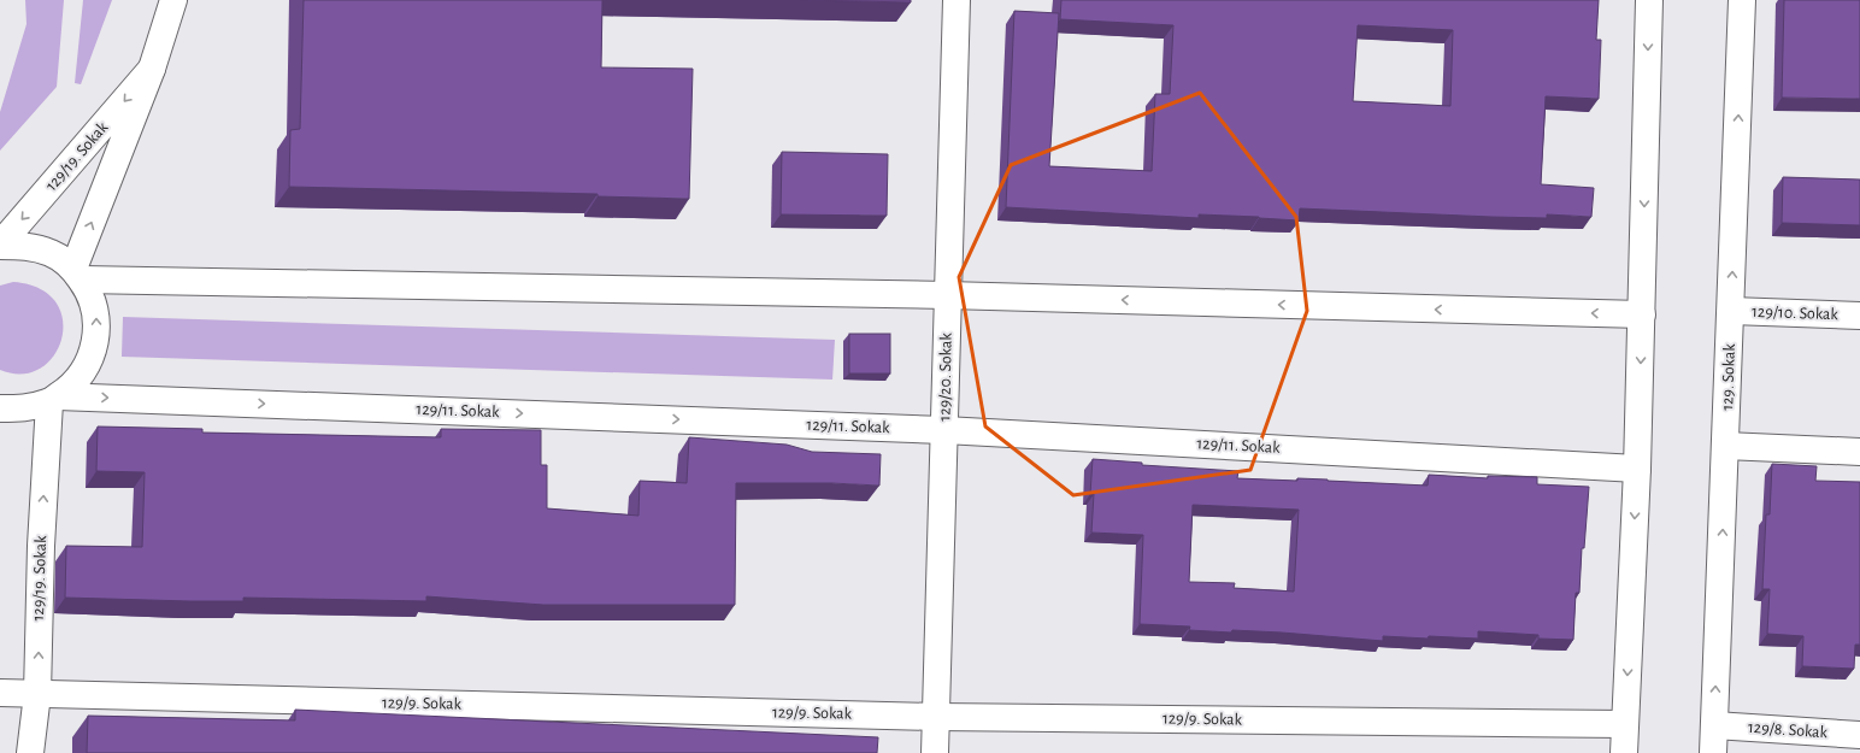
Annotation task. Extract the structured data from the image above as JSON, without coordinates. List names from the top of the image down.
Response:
{
  "streets": {
    "street": [
      "129/19. Sokak",
      "129/10. Sokak",
      "129/20. Sokak",
      "129. Sokak",
      "129/11. Sokak",
      "129/9. Sokak",
      "129/8. Sokak"
    ]
  },
  "crossings": [
    ["129/19. Sokak", "129/11. Sokak"],
    ["129/19. Sokak", "129/9. Sokak"],
    ["129/10. Sokak", "129. Sokak"],
    ["129/20. Sokak", "129/11. Sokak"],
    ["129/20. Sokak", "129/9. Sokak"],
    ["129. Sokak", "129/8. Sokak"]
  ]
}
